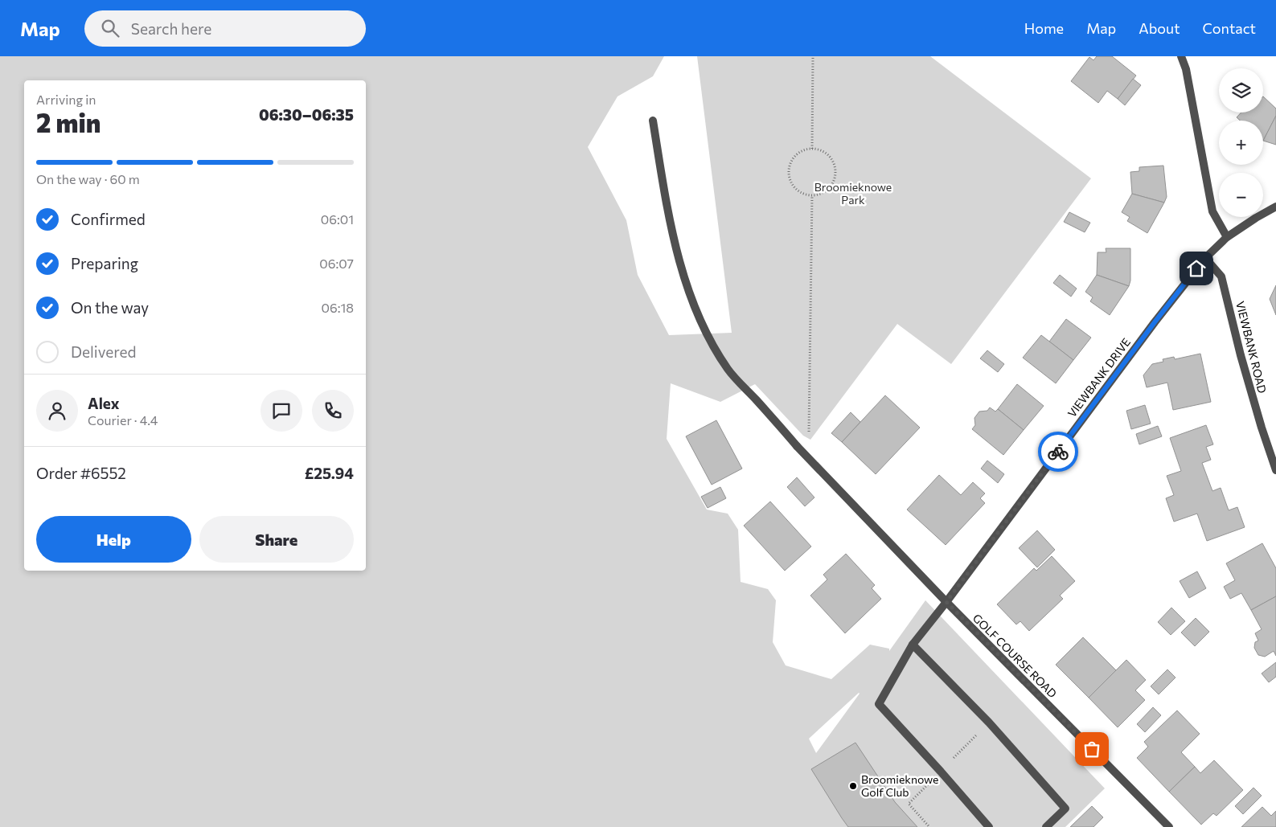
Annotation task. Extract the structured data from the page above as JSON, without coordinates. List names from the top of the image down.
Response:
{
  "streets": {
    "street": ["VIEWBANK ROAD", "VIEWBANK DRIVE", "GOLF COURSE ROAD"]
  },
  "crossings": [
    ["VIEWBANK ROAD", "VIEWBANK DRIVE"],
    ["VIEWBANK DRIVE", "GOLF COURSE ROAD"]
  ],
  "parks": ["Broomieknowe Park"],
  "places": ["Broomieknowe Golf Club"],
  "page": {
    "header": "Map",
    "search": "Search here",
    "nav": [
      "Home",
      "Map",
      "About",
      "Contact"
    ],
    "map_buttons": ["+", "−"],
    "heading": ["2 min", "Arriving in", "06:30–06:35"],
    "panel": [
      "Alex",
      "Courier · 4.4",
      "Order #6552",
      "£25.94"
    ],
    "bar": "On the way · 60 m",
    "list": [
      ["Confirmed", "06:01"],
      ["Preparing", "06:07"],
      ["On the way", "06:18"],
      "Delivered"
    ],
    "buttons": ["Help", "Share"]
  }
}
